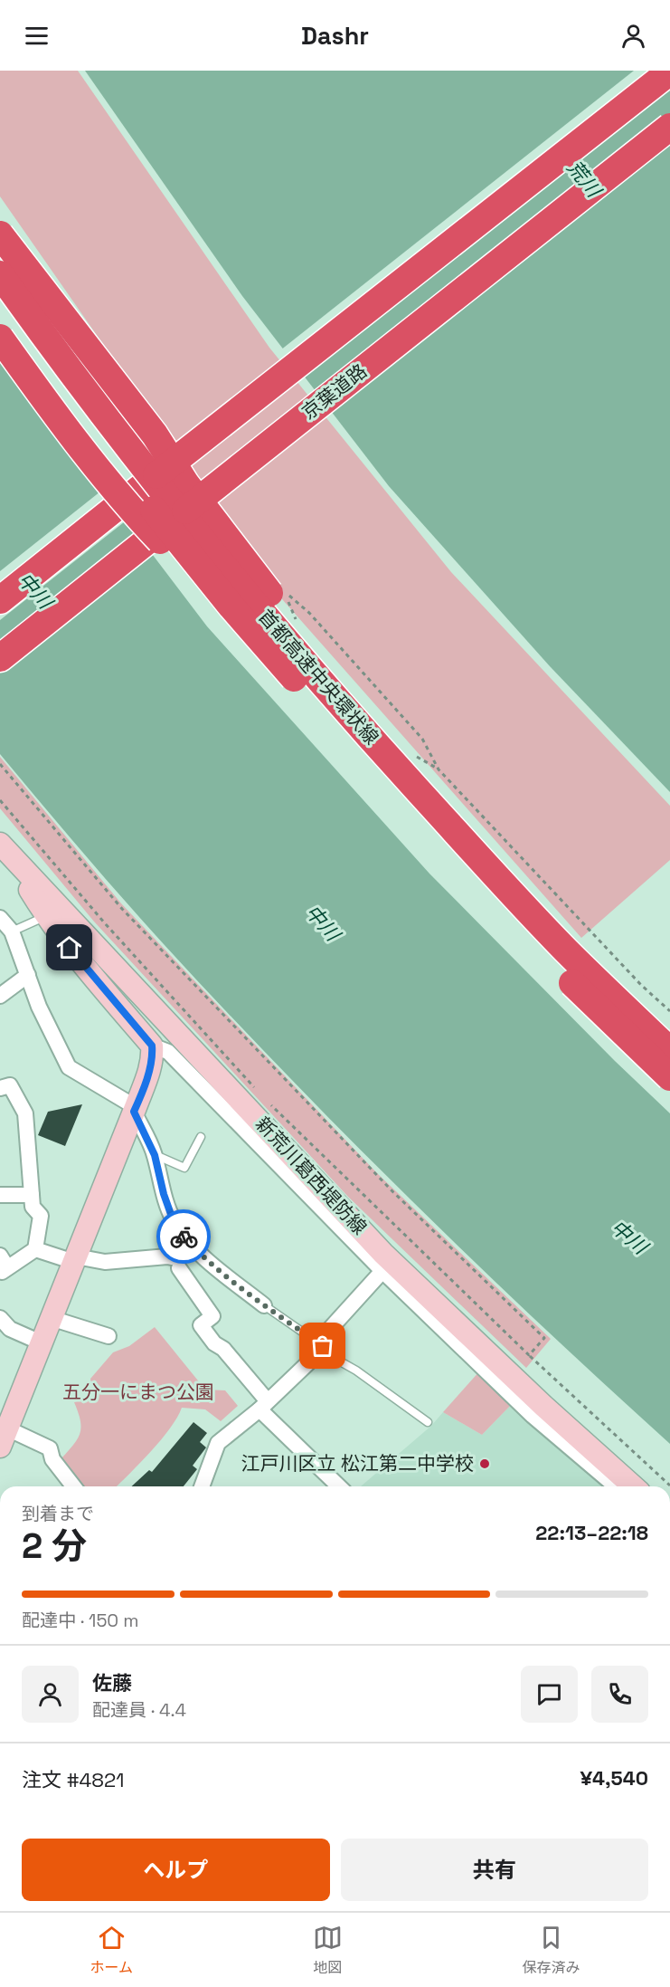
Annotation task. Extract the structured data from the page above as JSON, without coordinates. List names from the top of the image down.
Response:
{
  "streets": {
    "highway": ["京葉道路", "首都高速中央環状線"],
    "main road": ["新荒川葛西堤防線"]
  },
  "water": ["荒川", "中川"],
  "parks": ["五分一にまつ公園"],
  "places": ["江戸川区立 松江第二中学校"],
  "page": {
    "header": "Dashr",
    "heading": ["2 分", "到着まで", "22:13–22:18"],
    "panel": [
      "佐藤",
      "配達員 · 4.4",
      "注文 #4821",
      "¥4,540"
    ],
    "bar": "配達中 · 150 m",
    "buttons": ["ヘルプ", "共有"],
    "tabs": ["ホーム", "地図", "保存済み"]
  }
}
